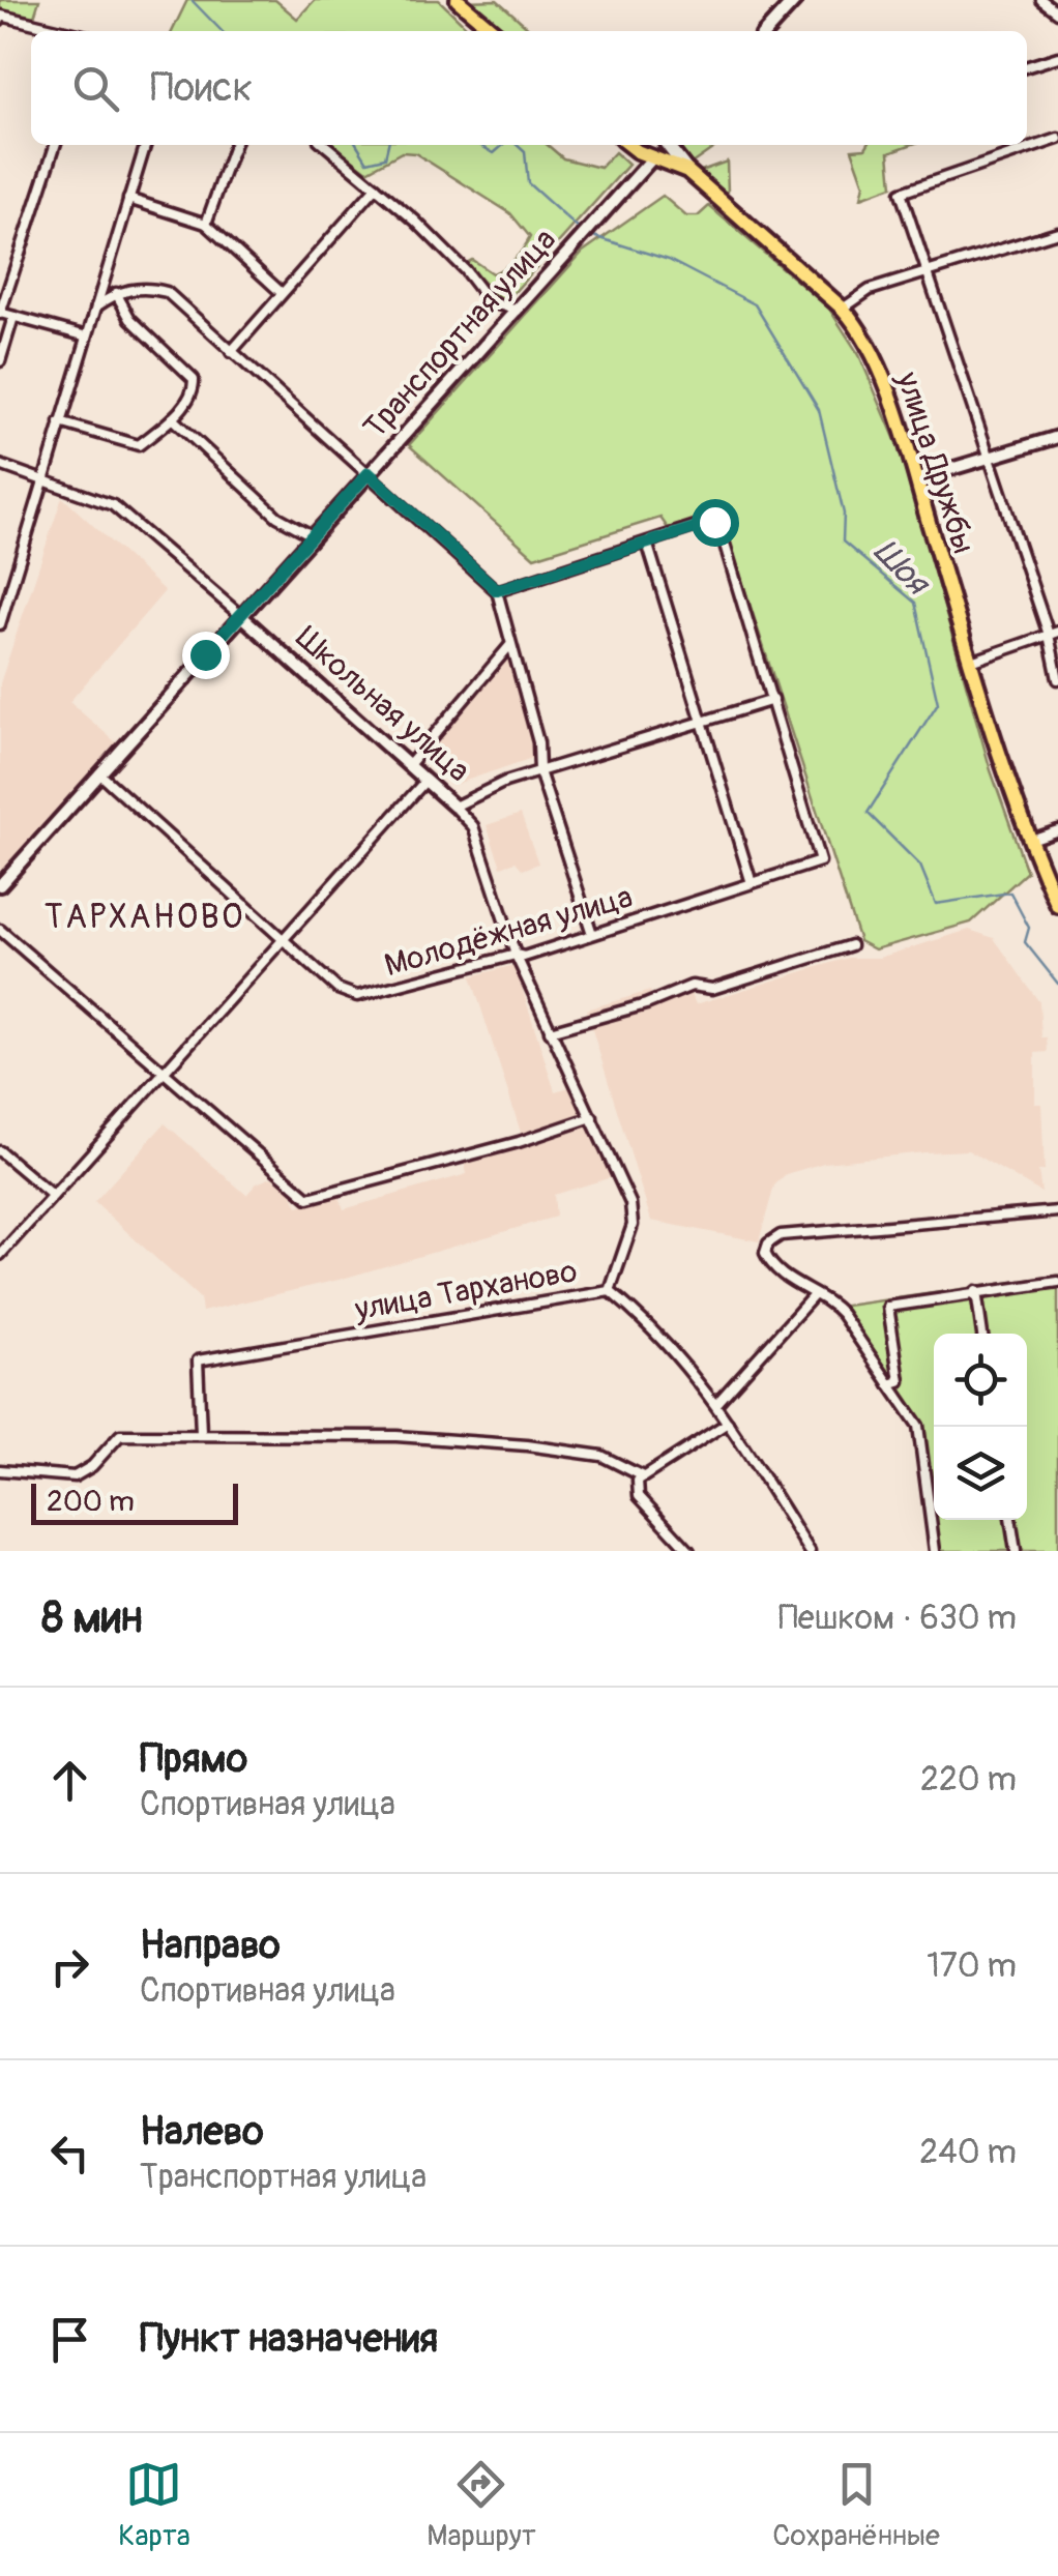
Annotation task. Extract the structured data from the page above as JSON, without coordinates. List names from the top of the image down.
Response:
{
  "streets": {
    "main road": ["Транспортная улица", "улица Дружбы"],
    "street": ["Школьная улица", "Молодёжная улица", "улица Тарханово"]
  },
  "crossings": [
    ["Транспортная улица", "улица Дружбы"],
    ["Транспортная улица", "Школьная улица"],
    ["Транспортная улица", "Молодёжная улица"],
    ["Школьная улица", "Молодёжная улица"]
  ],
  "districts": ["ТАРХАНОВО"],
  "water": ["Шоя"],
  "scale_bar": "200 m",
  "page": {
    "search": "Поиск",
    "scale": "200 m",
    "heading": ["8 мин", "Пешком · 630 m"],
    "list": [
      ["Прямо", "Спортивная улица", "220 m"],
      ["Направо", "Спортивная улица", "170 m"],
      ["Налево", "Транспортная улица", "240 m"],
      "Пункт назначения"
    ],
    "nav": ["Карта", "Маршрут", "Сохранённые"]
  }
}
